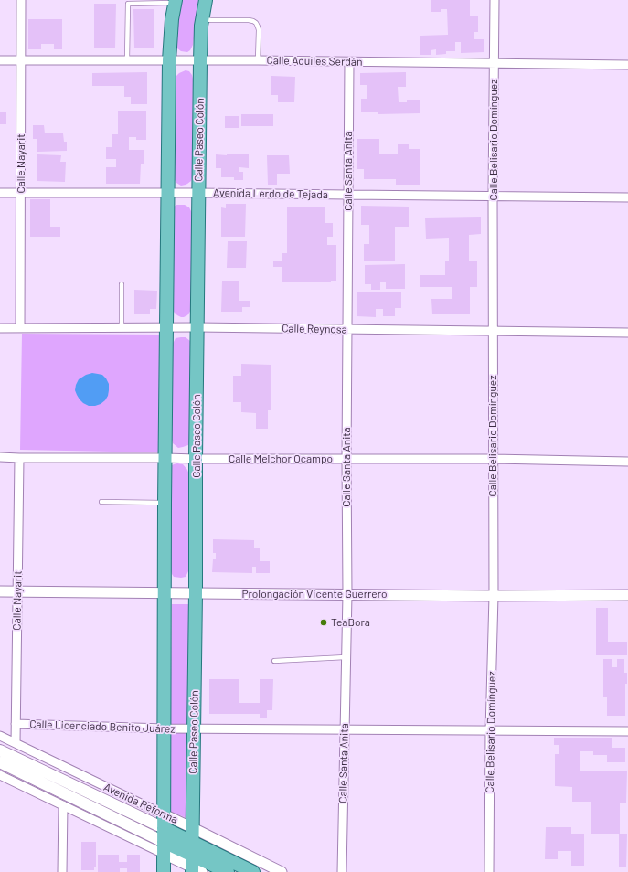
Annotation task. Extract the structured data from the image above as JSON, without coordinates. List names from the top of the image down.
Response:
{
  "streets": {
    "main road": ["Calle Paseo Colón", "Avenida Reforma"],
    "street": [
      "Calle Aquiles Serdán",
      "Calle Belisario Domínguez",
      "Calle Nayarit",
      "Calle Santa Anita",
      "Avenida Lerdo de Tejada",
      "Calle Reynosa",
      "Calle Melchor Ocampo",
      "Prolongación Vicente Guerrero",
      "Calle Licenciado Benito Juárez"
    ]
  },
  "crossings": [
    ["Calle Aquiles Serdán", "Calle Paseo Colón"],
    ["Calle Aquiles Serdán", "Calle Belisario Domínguez"],
    ["Calle Aquiles Serdán", "Calle Nayarit"],
    ["Calle Aquiles Serdán", "Calle Santa Anita"],
    ["Calle Paseo Colón", "Avenida Lerdo de Tejada"],
    ["Calle Paseo Colón", "Calle Reynosa"],
    ["Calle Paseo Colón", "Calle Melchor Ocampo"],
    ["Calle Paseo Colón", "Prolongación Vicente Guerrero"],
    ["Calle Paseo Colón", "Calle Licenciado Benito Juárez"],
    ["Calle Paseo Colón", "Avenida Reforma"],
    ["Calle Belisario Domínguez", "Avenida Lerdo de Tejada"],
    ["Calle Belisario Domínguez", "Calle Reynosa"],
    ["Calle Belisario Domínguez", "Calle Melchor Ocampo"],
    ["Calle Belisario Domínguez", "Prolongación Vicente Guerrero"],
    ["Calle Belisario Domínguez", "Calle Licenciado Benito Juárez"],
    ["Calle Nayarit", "Avenida Lerdo de Tejada"],
    ["Calle Nayarit", "Calle Reynosa"],
    ["Calle Nayarit", "Calle Melchor Ocampo"],
    ["Calle Nayarit", "Prolongación Vicente Guerrero"],
    ["Calle Nayarit", "Calle Licenciado Benito Juárez"],
    ["Calle Nayarit", "Avenida Reforma"],
    ["Calle Santa Anita", "Avenida Lerdo de Tejada"],
    ["Calle Santa Anita", "Calle Reynosa"],
    ["Calle Santa Anita", "Calle Melchor Ocampo"],
    ["Calle Santa Anita", "Prolongación Vicente Guerrero"],
    ["Calle Santa Anita", "Calle Licenciado Benito Juárez"]
  ],
  "places": ["TeaBora"]
}
